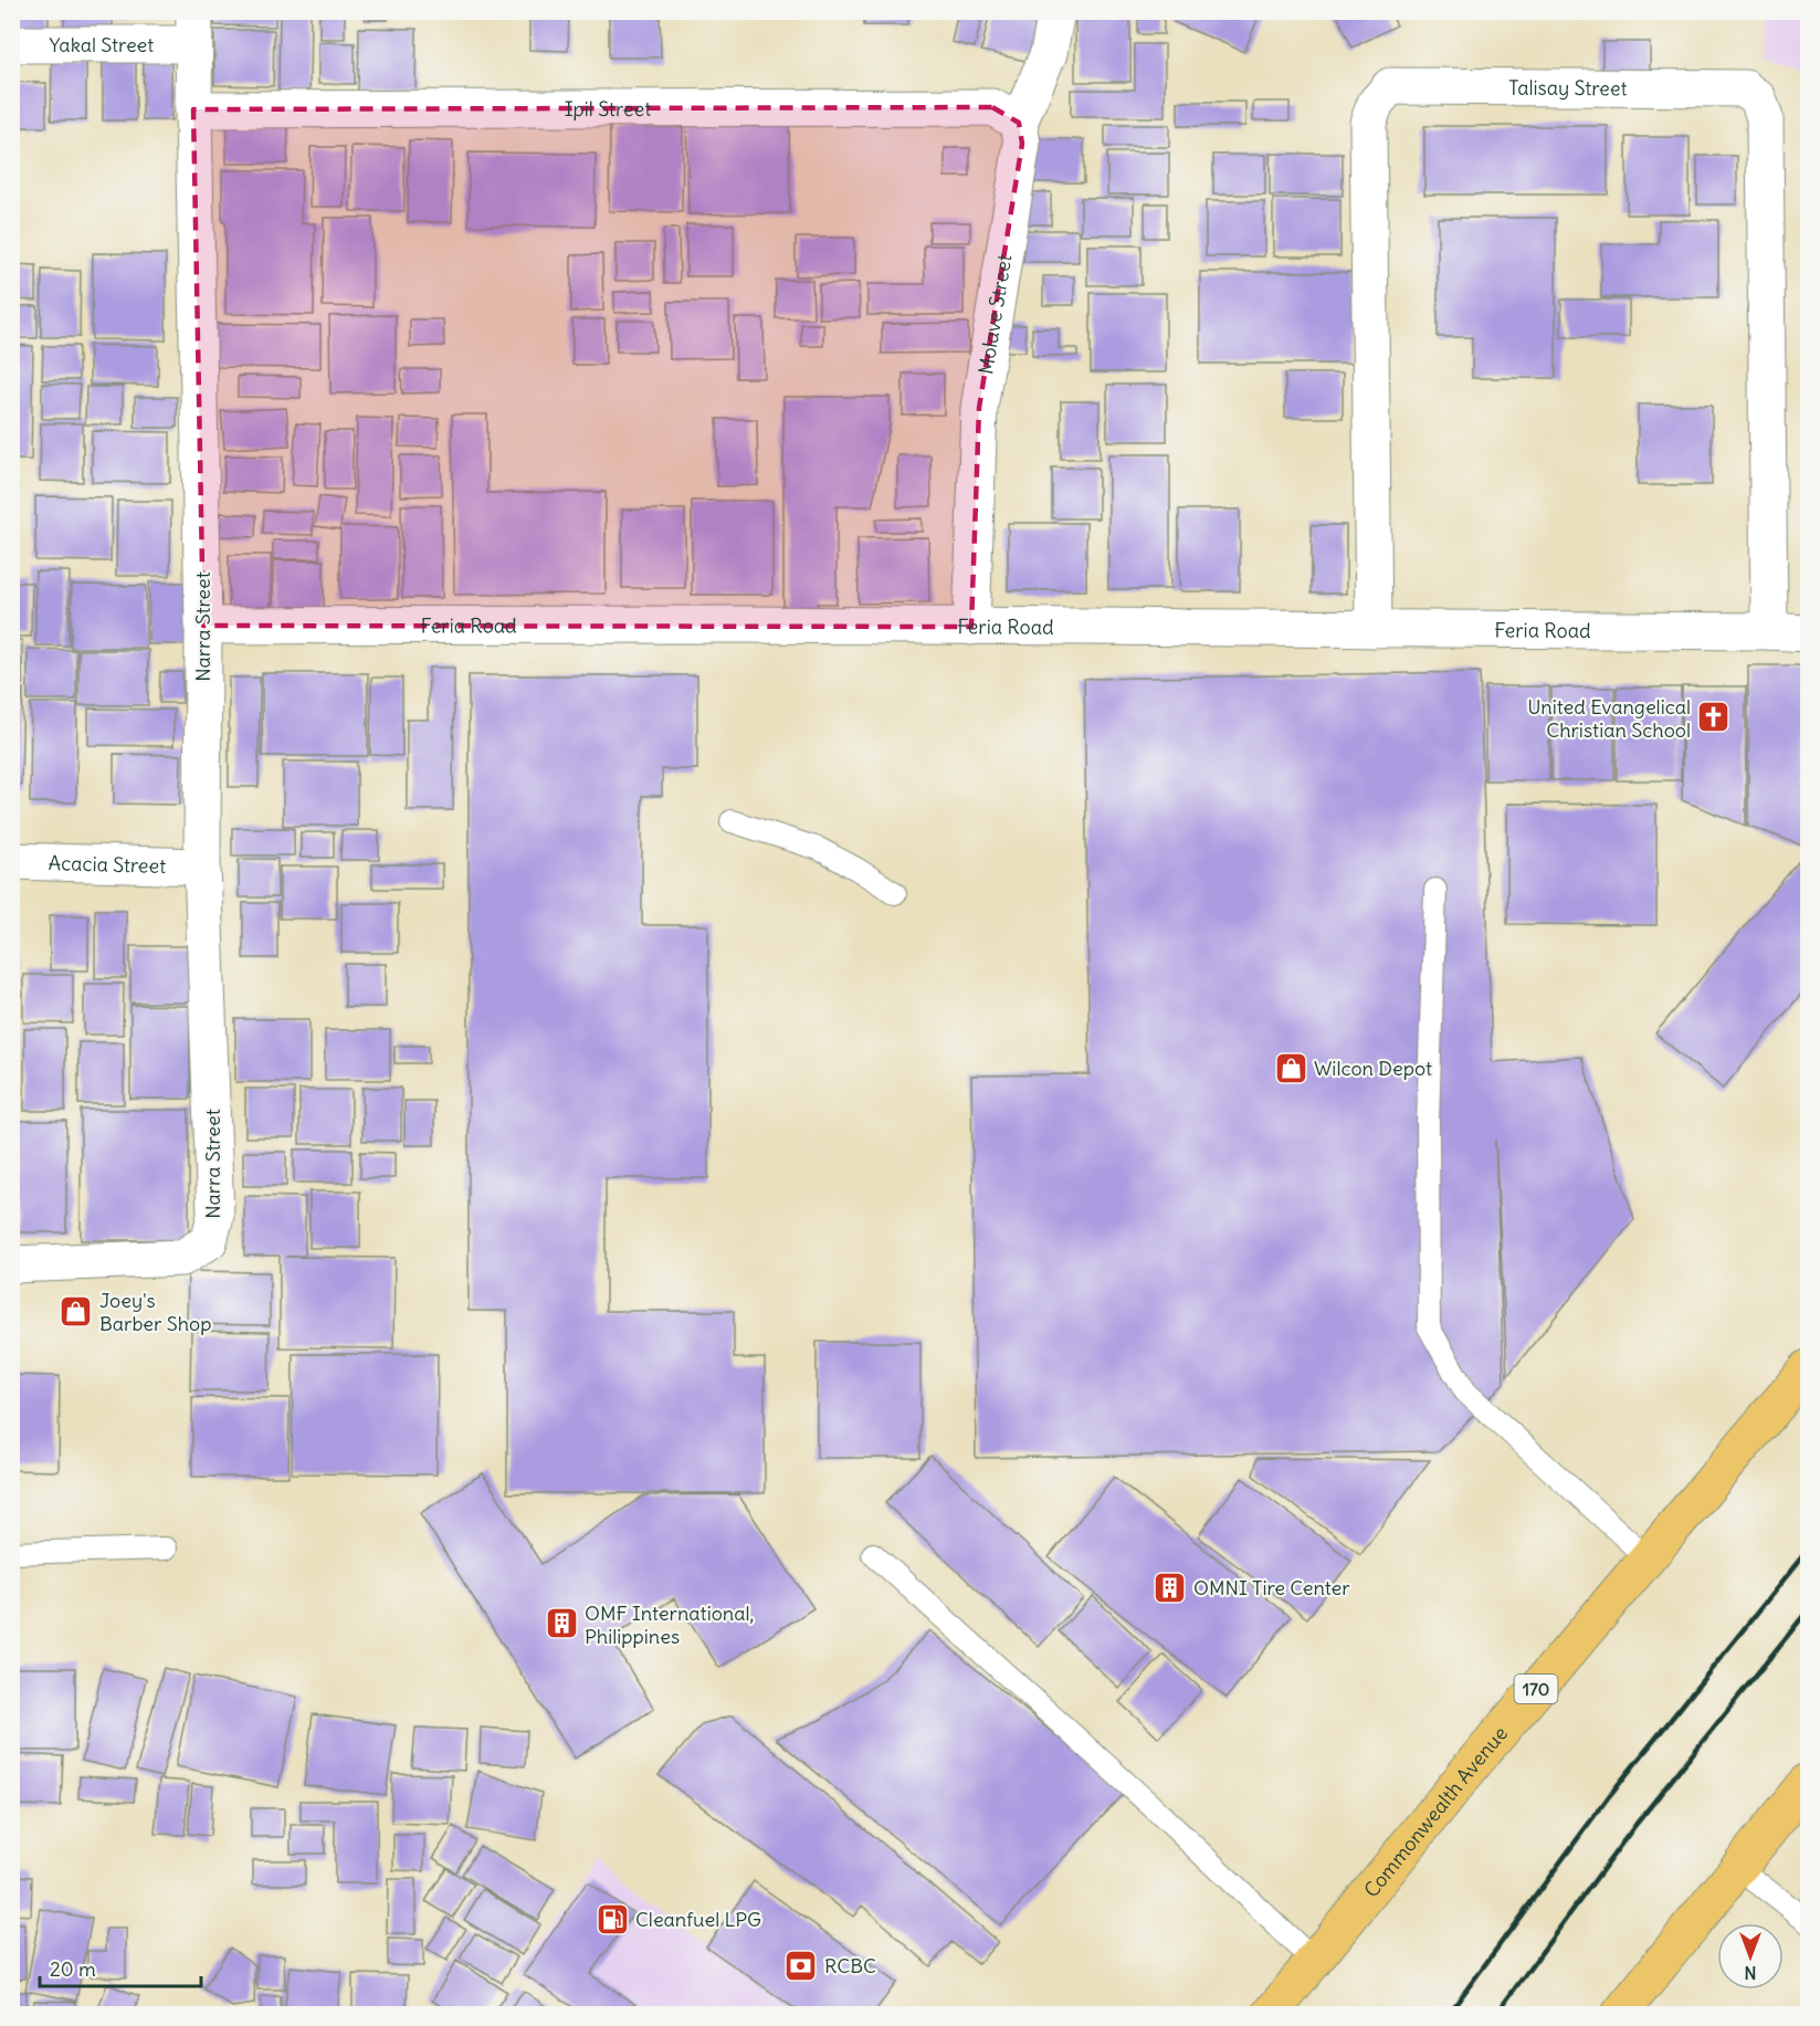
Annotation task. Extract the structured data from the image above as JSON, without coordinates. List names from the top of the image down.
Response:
{
  "streets": {
    "main road": ["170", "Commonwealth Avenue"],
    "street": [
      "Yakal Street",
      "Talisay Street",
      "Ipil Street",
      "Molave Street",
      "Feria Road",
      "Narra Street",
      "Acacia Street"
    ]
  },
  "crossings": [
    ["Yakal Street", "Narra Street"],
    ["Talisay Street", "Feria Road"],
    ["Ipil Street", "Molave Street"],
    ["Ipil Street", "Narra Street"],
    ["Molave Street", "Feria Road"],
    ["Feria Road", "Narra Street"],
    ["Narra Street", "Acacia Street"]
  ],
  "places": {
    "church": ["United Evangelical Christian School"],
    "shop": ["Wilcon Depot", "Joey's Barber Shop"],
    "building": ["OMNI Tire Center", "OMF International, Philippines"],
    "fuel station": ["Cleanfuel LPG"],
    "bank": ["RCBC"]
  },
  "scale_bar": "20 m",
  "north": "bottom"
}
